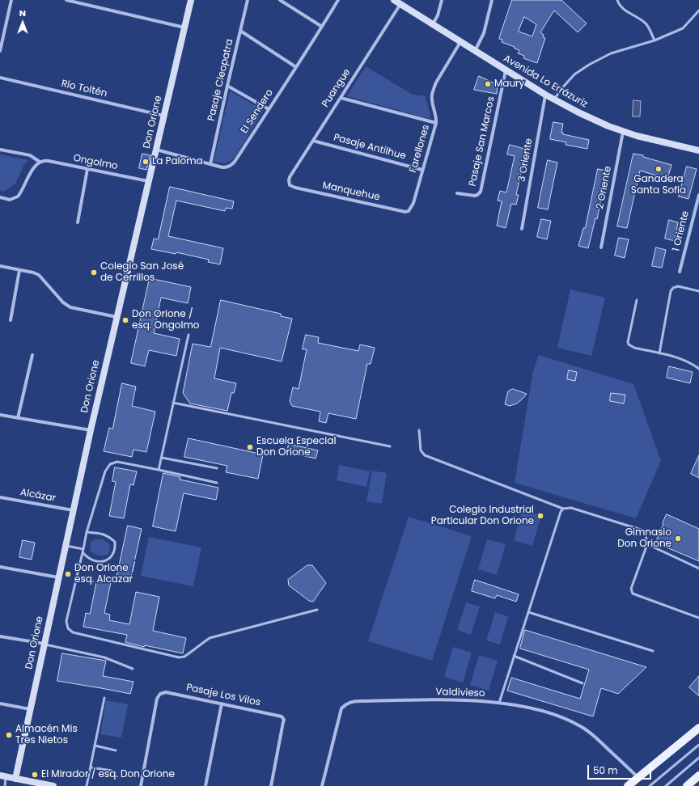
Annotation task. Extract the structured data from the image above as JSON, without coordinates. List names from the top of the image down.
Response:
{
  "streets": {
    "street": [
      "Pasaje Cleopatra",
      "Avenida Lo Errázuriz",
      "Puangue",
      "Río Toltén",
      "El Sendero",
      "Don Orione",
      "Pasaje San Marcos",
      "Pasaje Antilhue",
      "Farellones",
      "3 Oriente",
      "Ongolmo",
      "2 Oriente",
      "Manquehue",
      "1 Oriente",
      "Alcázar",
      "Valdivieso",
      "Pasaje Los Vilos"
    ]
  },
  "crossings": [
    ["Pasaje Cleopatra", "El Sendero"],
    ["Avenida Lo Errázuriz", "Puangue"],
    ["Avenida Lo Errázuriz", "Pasaje San Marcos"],
    ["Avenida Lo Errázuriz", "Farellones"],
    ["Avenida Lo Errázuriz", "3 Oriente"],
    ["Avenida Lo Errázuriz", "2 Oriente"],
    ["Puangue", "Pasaje Antilhue"],
    ["Puangue", "Manquehue"],
    ["Río Toltén", "Don Orione"],
    ["El Sendero", "Don Orione"],
    ["Don Orione", "Ongolmo"],
    ["Don Orione", "Alcázar"],
    ["Pasaje Antilhue", "Farellones"],
    ["Farellones", "Manquehue"]
  ],
  "places": [
    "Maury",
    "La Paloma",
    "Ganadera Santa Sofia",
    "Colegio San José de Cerrillos",
    "Don Orione / esq. Ongolmo",
    "Escuela Especial Don Orione",
    "Colegio Industrial Particular Don Orione",
    "Gimnasio Don Orione",
    "Don Orione / esq. Alcazar",
    "Almacén Mis Tres Nietos",
    "El Mirador / esq. Don Orione"
  ],
  "scale_bar": "50 m",
  "north": "top"
}
